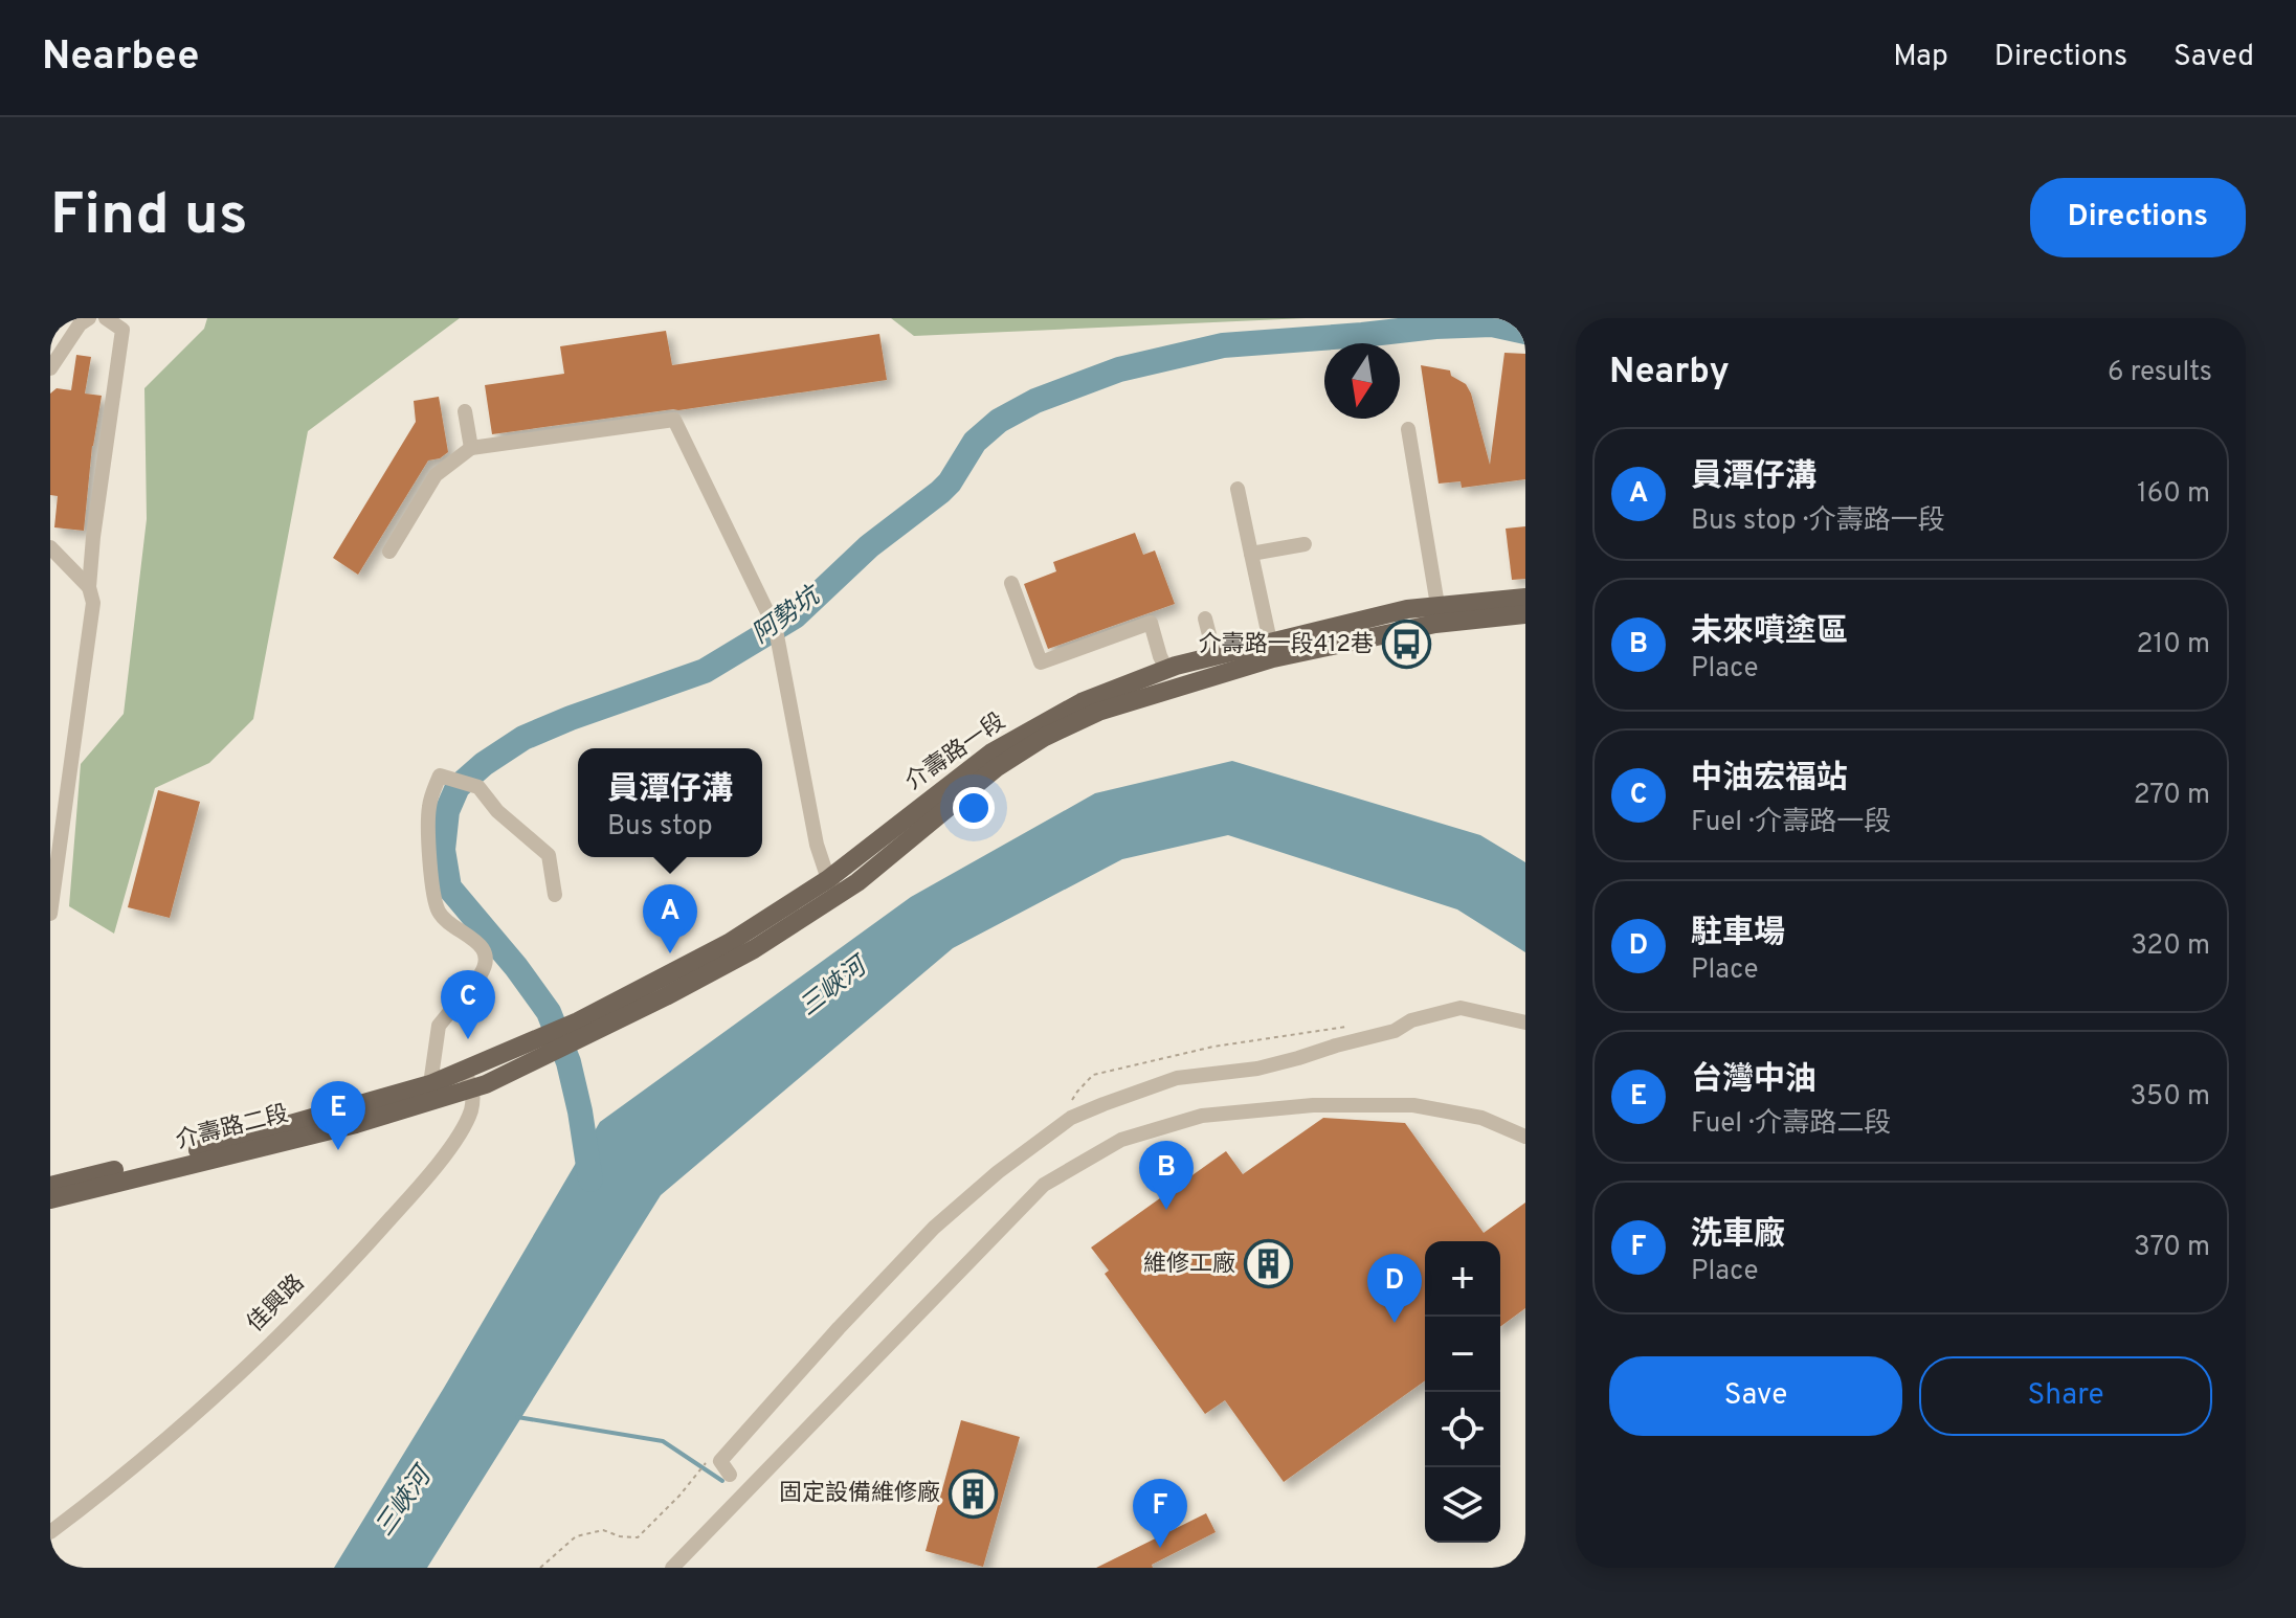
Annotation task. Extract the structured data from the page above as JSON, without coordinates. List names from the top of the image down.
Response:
{
  "streets": {
    "main road": ["介壽路一段", "介壽路二段"],
    "street": ["佳興路"]
  },
  "crossings": [
    ["介壽路一段", "介壽路二段"],
    ["介壽路一段", "佳興路"],
    ["介壽路二段", "佳興路"]
  ],
  "water": ["阿勢坑", "三峽河"],
  "places": {
    "bus stop": ["介壽路一段412巷"],
    "building": ["維修工廠", "固定設備維修廠"]
  },
  "north": "bottom",
  "page": {
    "header": "Nearbee",
    "nav": ["Map", "Directions", "Saved"],
    "buttons": [
      "Directions",
      ["Save", "Share"]
    ],
    "title": "Find us",
    "heading": ["Nearby", "6 results"],
    "list": [
      {
        "mark": "A",
        "name": "員潭仔溝",
        "note": "Bus stop · 介壽路一段",
        "value": "160 m"
      },
      {
        "mark": "B",
        "name": "未來噴塗區",
        "note": "Place",
        "value": "210 m"
      },
      {
        "mark": "C",
        "name": "中油宏福站",
        "note": "Fuel · 介壽路一段",
        "value": "270 m"
      },
      {
        "mark": "D",
        "name": "駐車場",
        "note": "Place",
        "value": "320 m"
      },
      {
        "mark": "E",
        "name": "台灣中油",
        "note": "Fuel · 介壽路二段",
        "value": "350 m"
      },
      {
        "mark": "F",
        "name": "洗車廠",
        "note": "Place",
        "value": "370 m"
      }
    ],
    "popup": ["員潭仔溝", "Bus stop"],
    "pins": [
      "A",
      "C",
      "E",
      "B",
      "D",
      "F"
    ],
    "map_buttons": ["+", "−"]
  }
}
